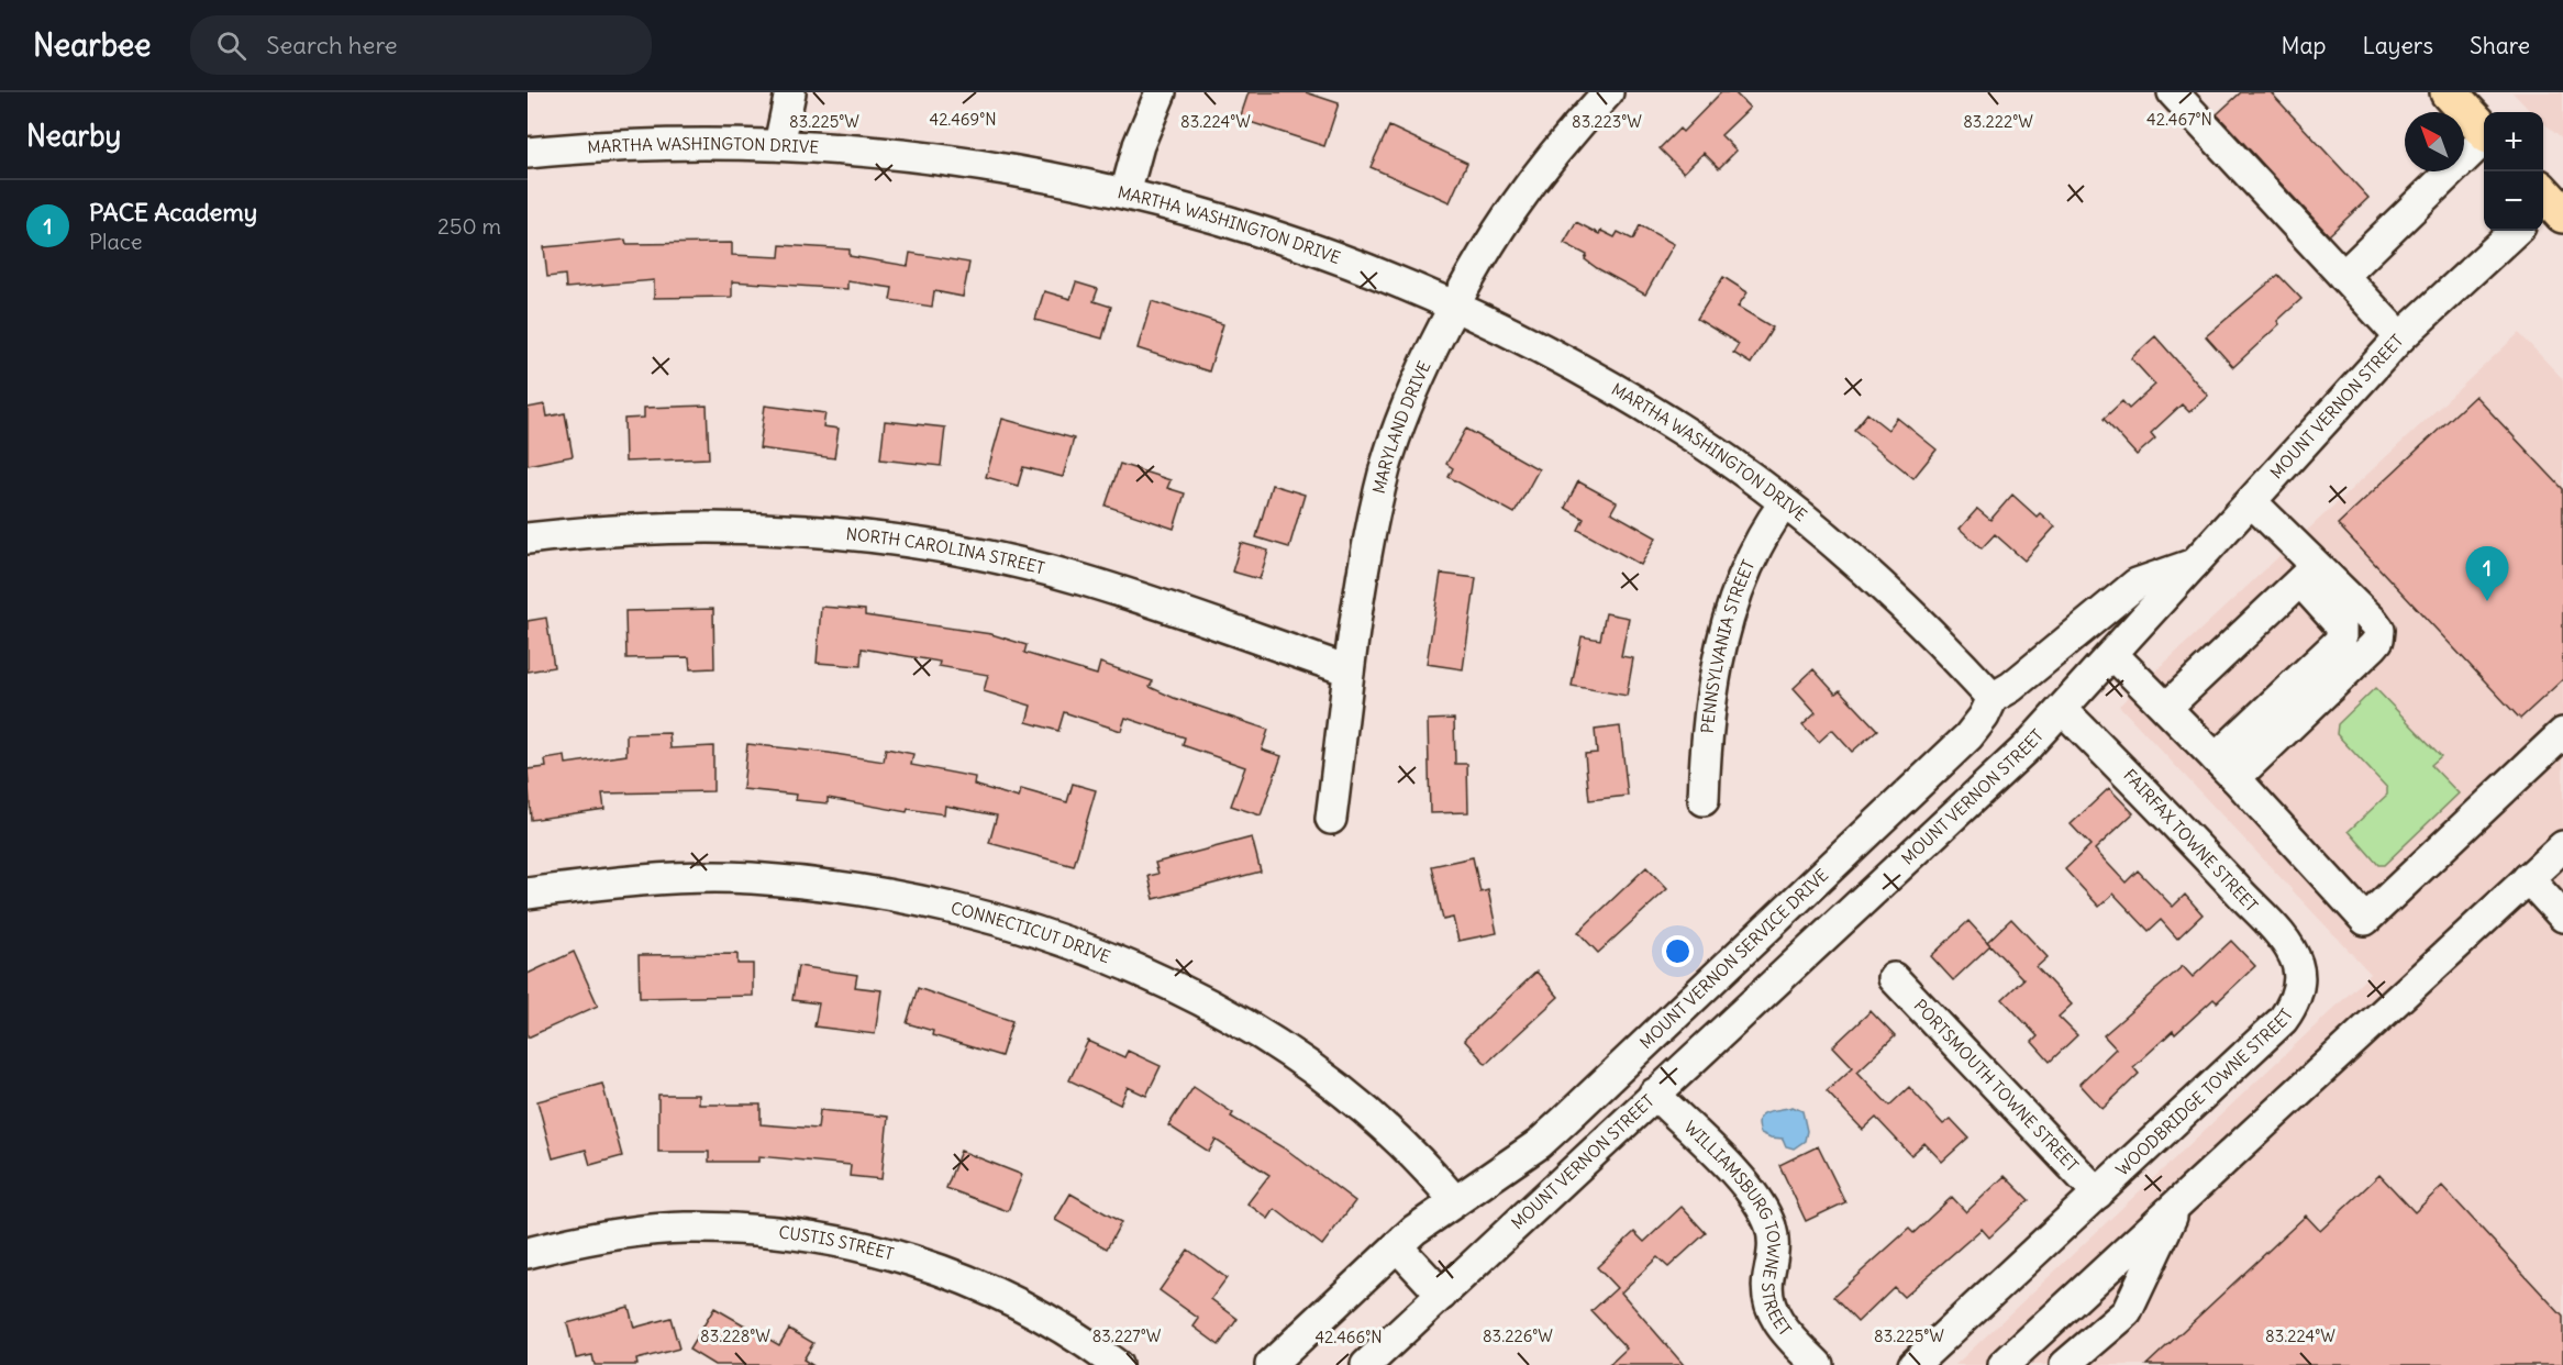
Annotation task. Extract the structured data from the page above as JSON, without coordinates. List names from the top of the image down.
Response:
{
  "streets": {
    "street": [
      "MARTHA WASHINGTON DRIVE",
      "MOUNT VERNON STREET",
      "MARYLAND DRIVE",
      "NORTH CAROLINA STREET",
      "PENNSYLVANIA STREET",
      "FAIRFAX TOWNE STREET",
      "CONNECTICUT DRIVE",
      "MOUNT VERNON SERVICE DRIVE",
      "PORTSMOUTH TOWNE STREET",
      "WOODBRIDGE TOWNE STREET",
      "WILLIAMSBURG TOWNE STREET",
      "CUSTIS STREET"
    ]
  },
  "crossings": [
    ["MARTHA WASHINGTON DRIVE", "MARYLAND DRIVE"],
    ["MARTHA WASHINGTON DRIVE", "PENNSYLVANIA STREET"],
    ["MARTHA WASHINGTON DRIVE", "MOUNT VERNON SERVICE DRIVE"],
    ["MOUNT VERNON STREET", "FAIRFAX TOWNE STREET"],
    ["MOUNT VERNON STREET", "MOUNT VERNON SERVICE DRIVE"],
    ["MOUNT VERNON STREET", "WILLIAMSBURG TOWNE STREET"],
    ["MARYLAND DRIVE", "NORTH CAROLINA STREET"],
    ["FAIRFAX TOWNE STREET", "WOODBRIDGE TOWNE STREET"],
    ["CONNECTICUT DRIVE", "MOUNT VERNON SERVICE DRIVE"],
    ["PORTSMOUTH TOWNE STREET", "WOODBRIDGE TOWNE STREET"]
  ],
  "north": "top left",
  "page": {
    "header": "Nearbee",
    "search": "Search here",
    "nav": ["Map", "Layers", "Share"],
    "heading": "Nearby",
    "map_buttons": ["+", "−"],
    "list": [
      {
        "mark": "1",
        "name": "PACE Academy",
        "note": "Place",
        "value": "250 m"
      }
    ],
    "pins": "1"
  },
  "coordinates": [
    "42.469°N",
    "42.467°N",
    "83.225°W",
    "83.224°W",
    "83.223°W",
    "83.222°W",
    "83.228°W",
    "83.227°W",
    "83.226°W",
    "42.466°N"
  ]
}
